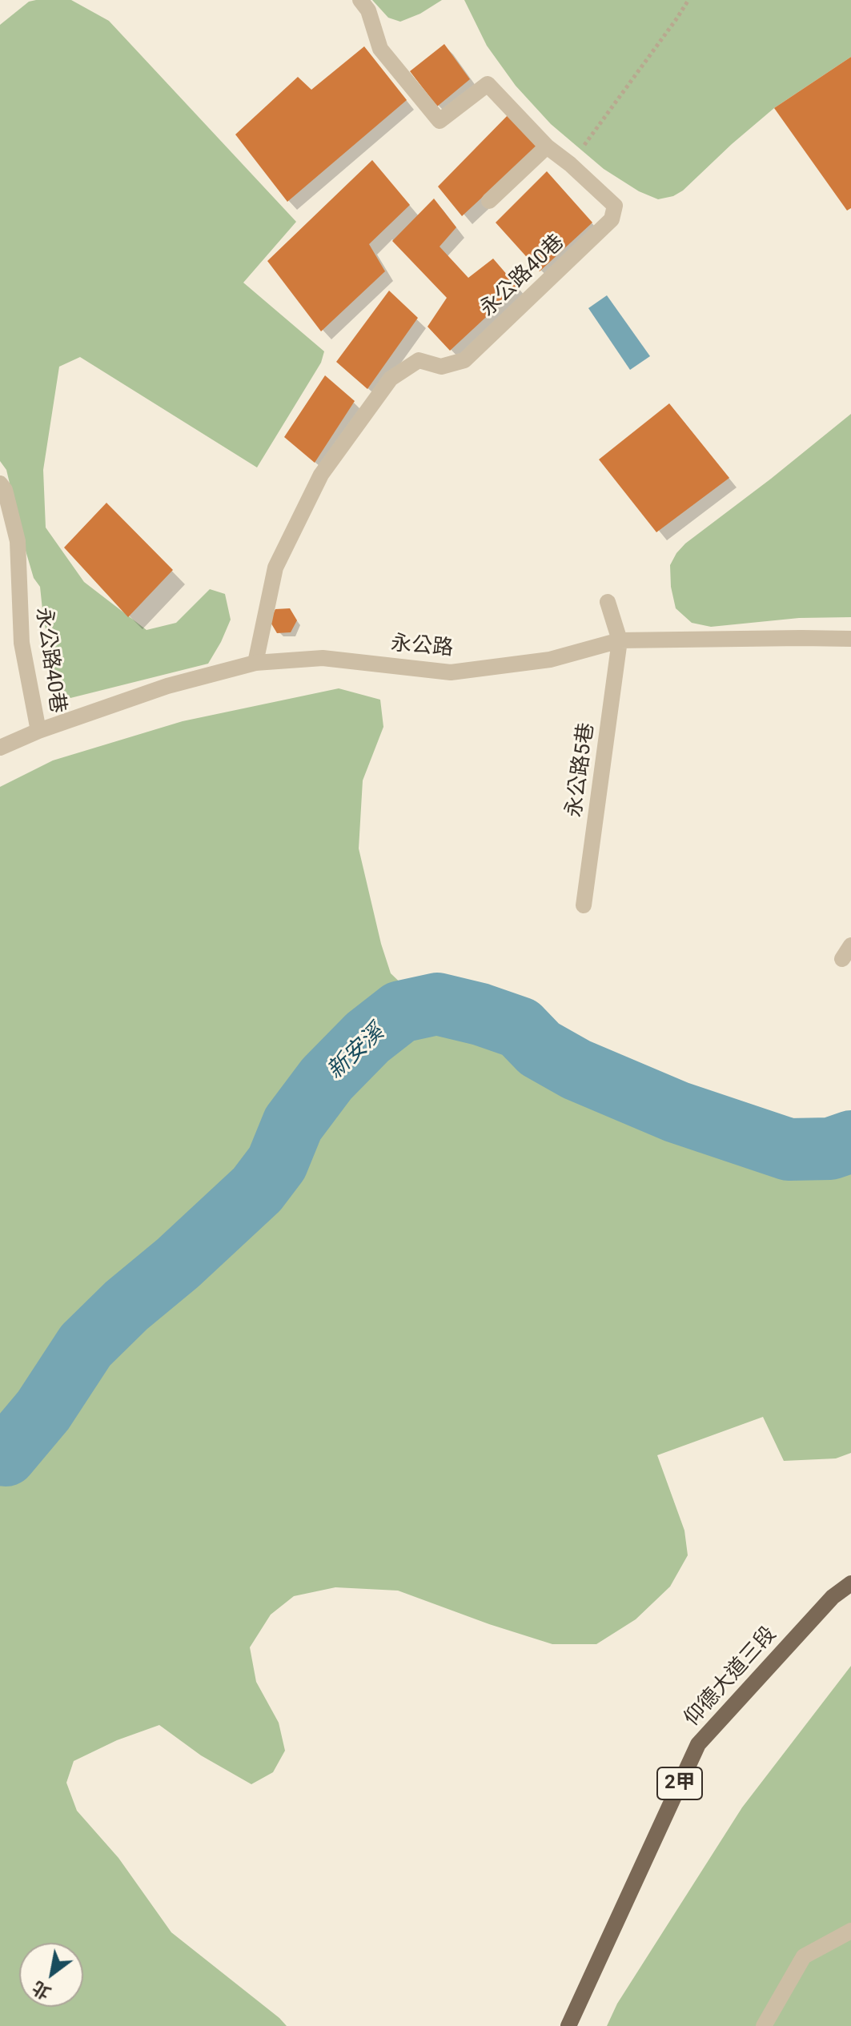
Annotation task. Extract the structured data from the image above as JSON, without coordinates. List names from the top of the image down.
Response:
{
  "streets": {
    "main road": ["仰德大道三段", "2甲"],
    "street": ["永公路40巷", "永公路", "永公路5巷"]
  },
  "crossings": [
    ["永公路40巷", "永公路"],
    ["永公路", "永公路5巷"]
  ],
  "water": ["新安溪"],
  "north": "bottom left"
}
